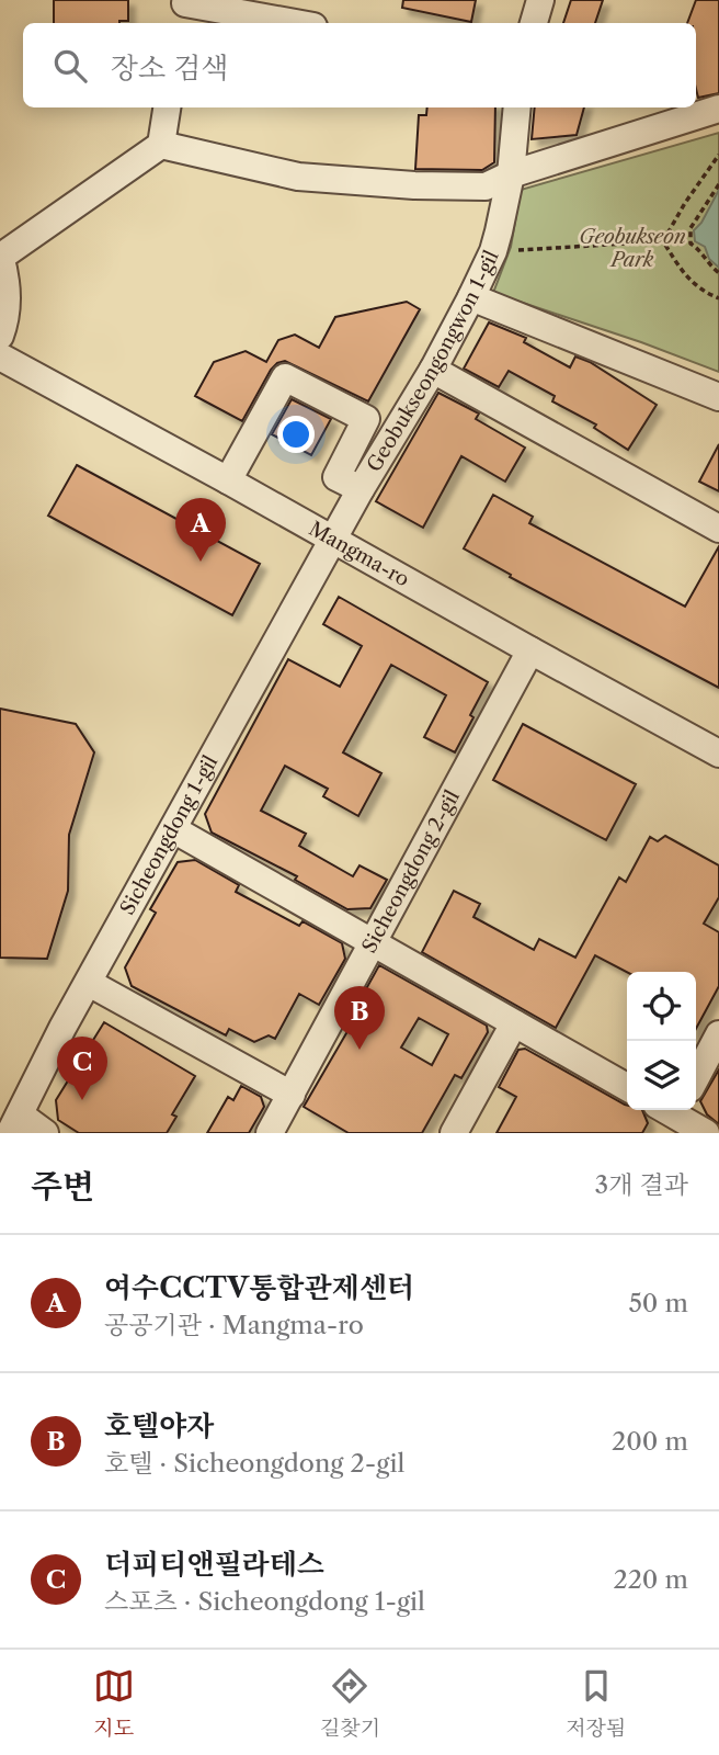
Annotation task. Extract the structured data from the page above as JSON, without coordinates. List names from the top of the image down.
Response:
{
  "streets": {
    "street": [
      "Geobukseongongwon 1-gil",
      "Mangma-ro",
      "Sicheongdong 1-gil",
      "Sicheongdong 2-gil"
    ]
  },
  "crossings": [
    ["Geobukseongongwon 1-gil", "Mangma-ro"],
    ["Geobukseongongwon 1-gil", "Sicheongdong 1-gil"],
    ["Mangma-ro", "Sicheongdong 1-gil"],
    ["Mangma-ro", "Sicheongdong 2-gil"]
  ],
  "parks": ["Geobukseon Park"],
  "page": {
    "search": "장소 검색",
    "pins": ["A", "B", "C"],
    "heading": ["주변", "3개 결과"],
    "list": [
      {
        "mark": "A",
        "name": "여수CCTV통합관제센터",
        "note": "공공기관 · Mangma-ro",
        "value": "50 m"
      },
      {
        "mark": "B",
        "name": "호텔야자",
        "note": "호텔 · Sicheongdong 2-gil",
        "value": "200 m"
      },
      {
        "mark": "C",
        "name": "더피티앤필라테스",
        "note": "스포츠 · Sicheongdong 1-gil",
        "value": "220 m"
      }
    ],
    "nav": ["지도", "길찾기", "저장됨"]
  }
}
